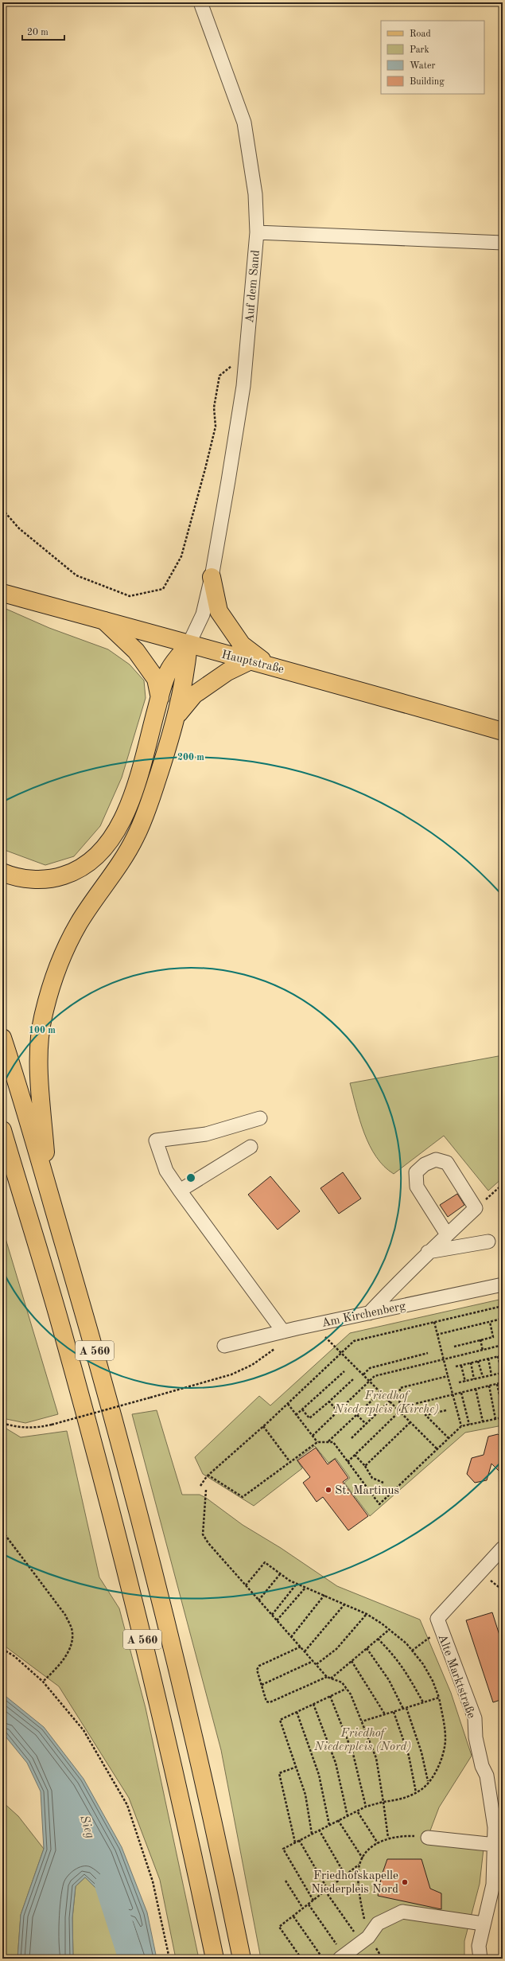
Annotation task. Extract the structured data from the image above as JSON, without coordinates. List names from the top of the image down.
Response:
{
  "streets": {
    "main road": ["Hauptstraße", "A 560"],
    "street": ["Auf dem Sand", "Am Kirchenberg", "Alte Marktstraße"]
  },
  "crossings": [
    ["Auf dem Sand", "Hauptstraße"]
  ],
  "water": ["Sieg"],
  "parks": ["Friedhof Niederpleis (Kirche)", "Friedhof Niederpleis (Nord)"],
  "places": ["St. Martinus", "Friedhofskapelle Niederpleis Nord"],
  "legend": [
    "Road",
    "Park",
    "Water",
    "Building"
  ],
  "scale_bar": "20 m",
  "rings": ["200 m", "100 m"]
}
